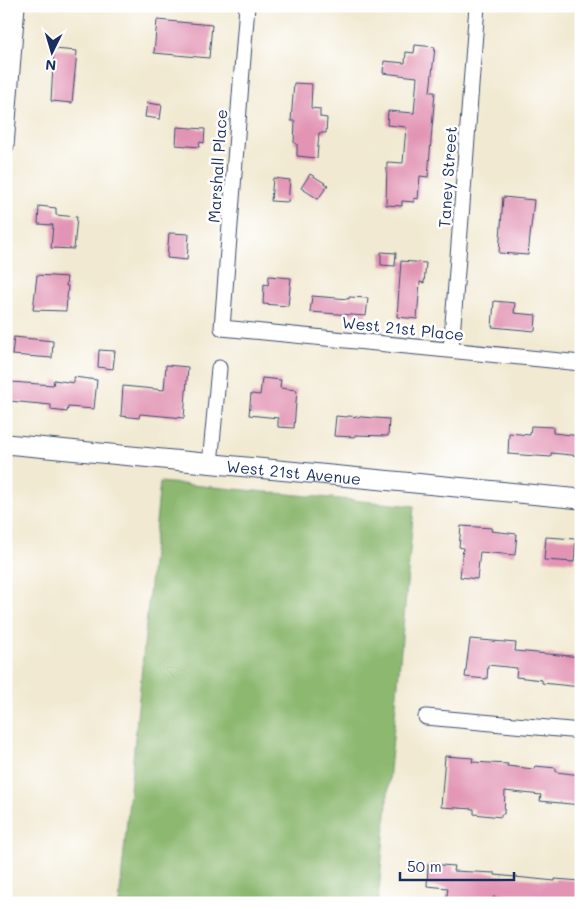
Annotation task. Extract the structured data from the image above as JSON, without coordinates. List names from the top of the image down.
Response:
{
  "streets": {
    "street": [
      "Marshall Place",
      "Taney Street",
      "West 21st Place",
      "West 21st Avenue"
    ]
  },
  "crossings": [
    ["Marshall Place", "West 21st Place"],
    ["Taney Street", "West 21st Place"]
  ],
  "scale_bar": "50 m",
  "north": "bottom"
}
